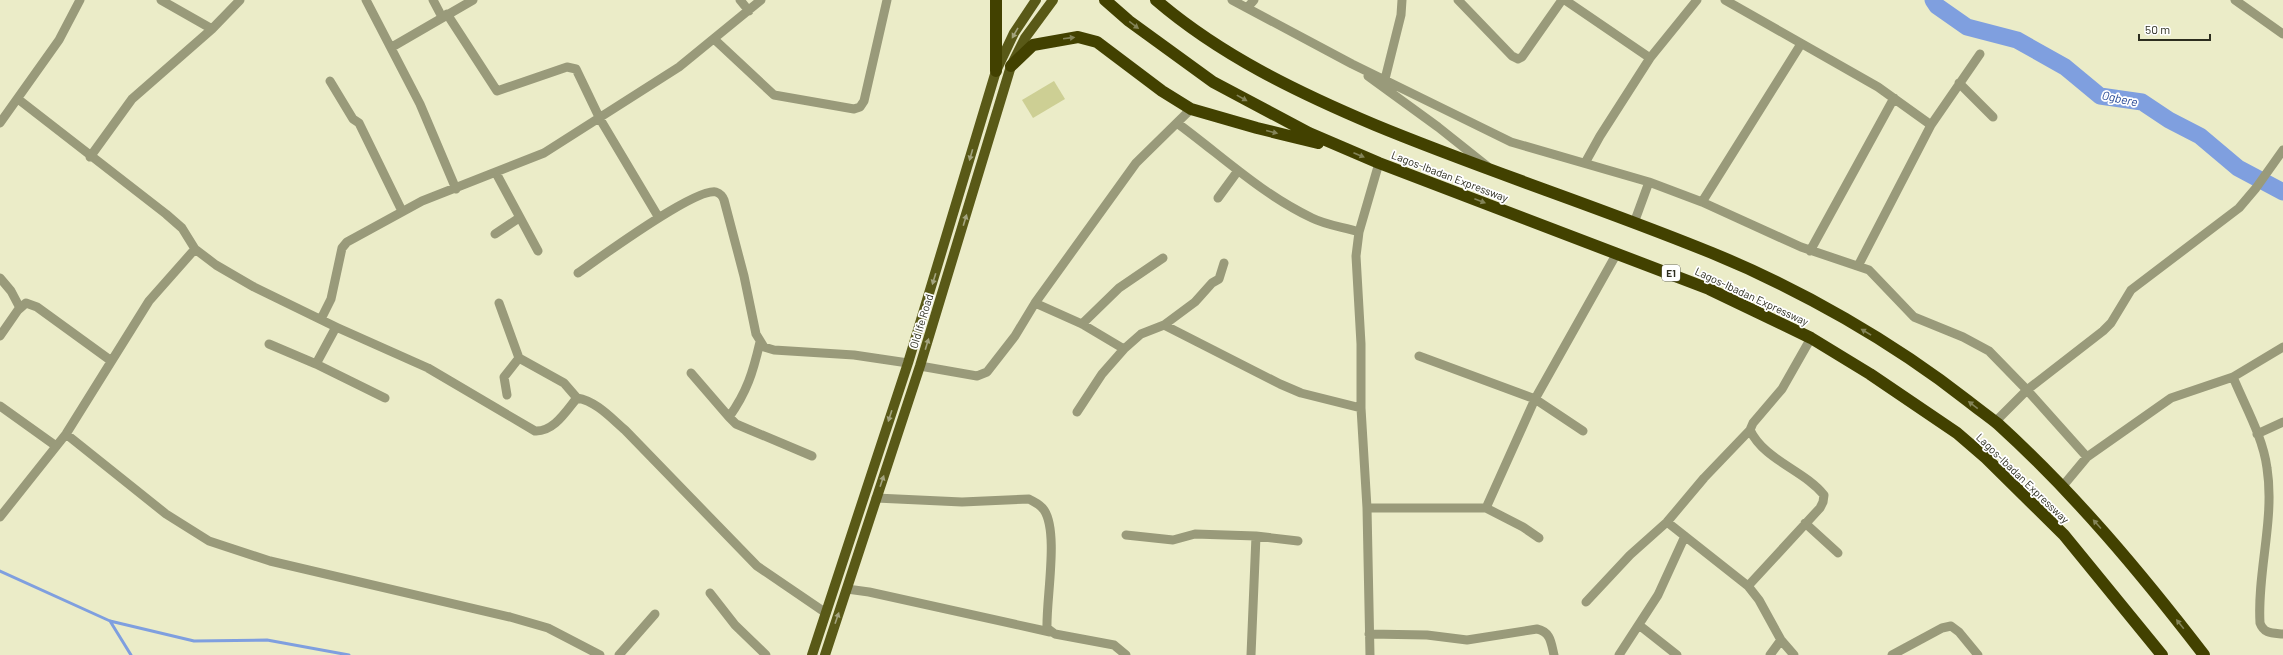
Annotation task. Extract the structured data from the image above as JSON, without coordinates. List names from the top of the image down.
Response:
{
  "streets": {
    "highway": ["Lagos-Ibadan Expressway", "E1"],
    "main road": ["Old Ife Road"]
  },
  "water": ["Ogbere"],
  "scale_bar": "50 m"
}
